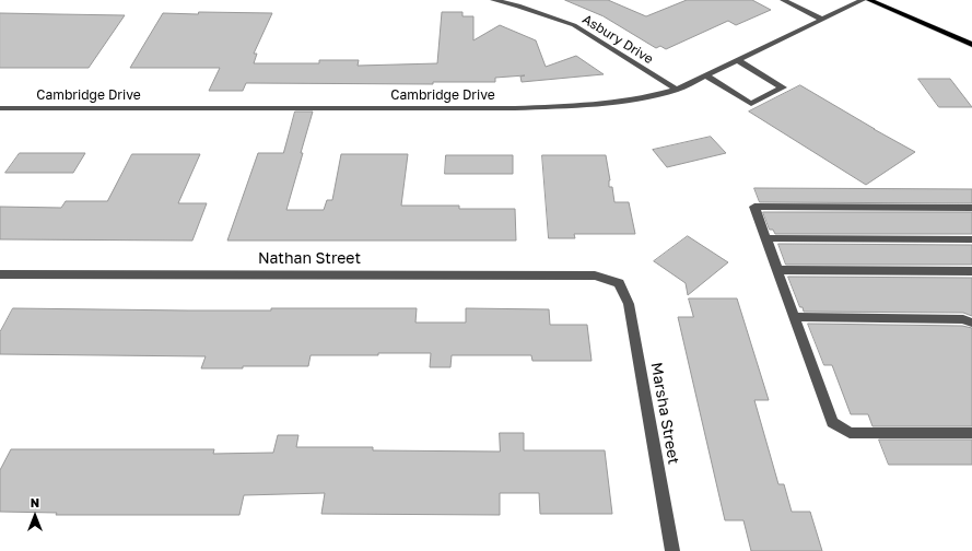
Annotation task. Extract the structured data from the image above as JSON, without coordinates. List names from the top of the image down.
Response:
{
  "streets": {
    "street": [
      "Asbury Drive",
      "Cambridge Drive",
      "Nathan Street",
      "Marsha Street"
    ]
  },
  "crossings": [
    ["Asbury Drive", "Cambridge Drive"],
    ["Nathan Street", "Marsha Street"]
  ],
  "north": "top"
}
